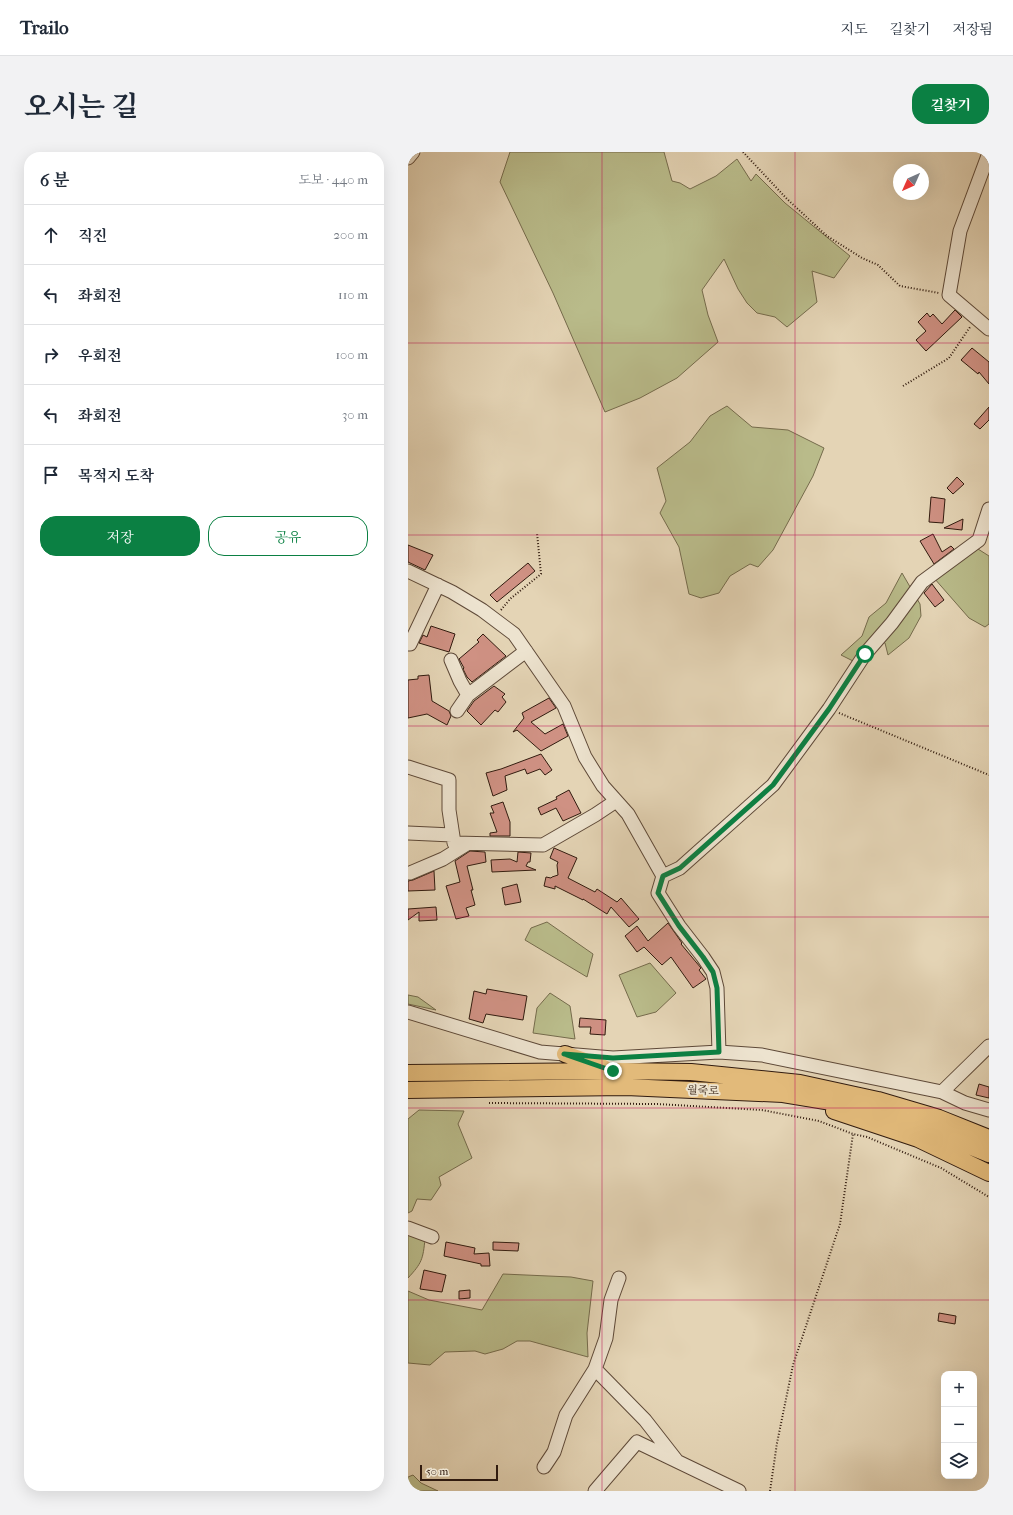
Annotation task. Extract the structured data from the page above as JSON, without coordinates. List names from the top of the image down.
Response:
{
  "streets": {
    "main road": ["월죽로"]
  },
  "scale_bar": "50 m",
  "north": "bottom left",
  "page": {
    "header": "Trailo",
    "nav": ["지도", "길찾기", "저장됨"],
    "title": "오시는 길",
    "buttons": [
      "길찾기",
      ["저장", "공유"]
    ],
    "heading": ["6 분", "도보 · 440 m"],
    "list": [
      ["직진", "200 m"],
      ["좌회전", "110 m"],
      ["우회전", "100 m"],
      ["좌회전", "30 m"],
      "목적지 도착"
    ],
    "map_buttons": ["+", "−"],
    "scale": "50 m"
  }
}
